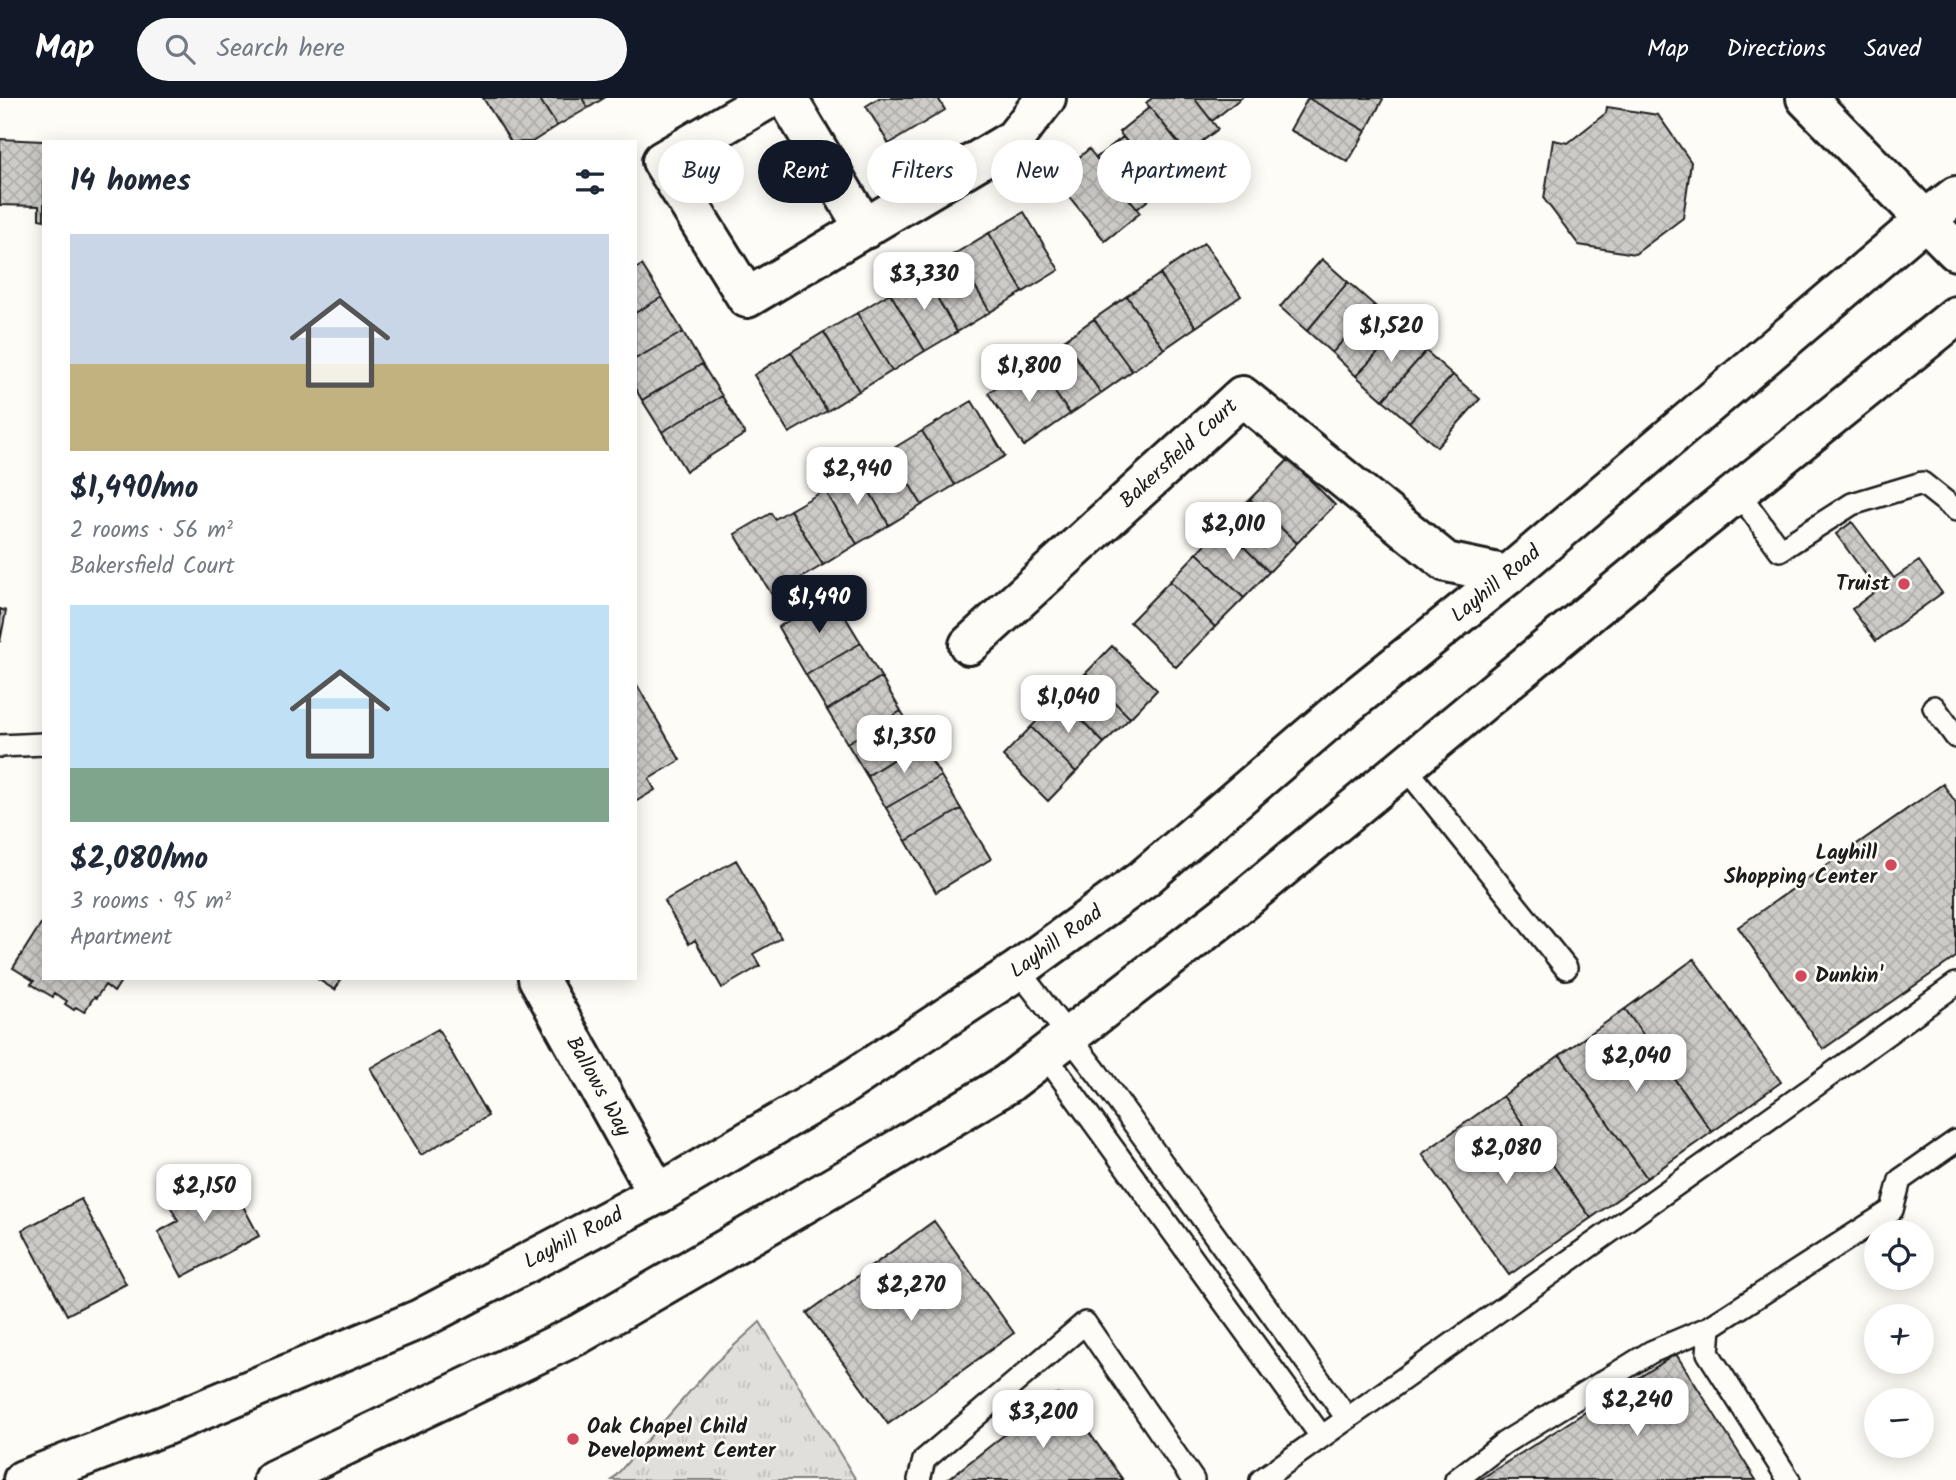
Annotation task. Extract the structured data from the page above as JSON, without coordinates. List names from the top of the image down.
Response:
{
  "streets": {
    "main road": ["Bakersfield Court", "Layhill Road", "Ballows Way"]
  },
  "crossings": [
    ["Bakersfield Court", "Layhill Road"],
    ["Layhill Road", "Ballows Way"]
  ],
  "places": [
    "Truist",
    "Layhill Shopping Center",
    "Dunkin'",
    "Oak Chapel Child Development Center"
  ],
  "page": {
    "header": "Map",
    "search": "Search here",
    "nav": ["Map", "Directions", "Saved"],
    "chip": [
      "Buy",
      "Rent",
      "Filters",
      "New",
      "Apartment"
    ],
    "heading": "14 homes",
    "list": [
      {
        "name": "$1,490/mo",
        "note": "2 rooms · 56 m² · Bakersfield Court"
      },
      {
        "name": "$2,080/mo",
        "note": "3 rooms · 95 m² · Apartment"
      }
    ],
    "price": [
      "$3,330",
      "$1,520",
      "$1,800",
      "$2,940",
      "$2,010",
      "$1,490",
      "$1,040",
      "$1,350",
      "$2,040",
      "$2,080",
      "$2,150",
      "$2,270",
      "$2,240",
      "$3,200"
    ],
    "map_buttons": ["+", "−"]
  }
}
